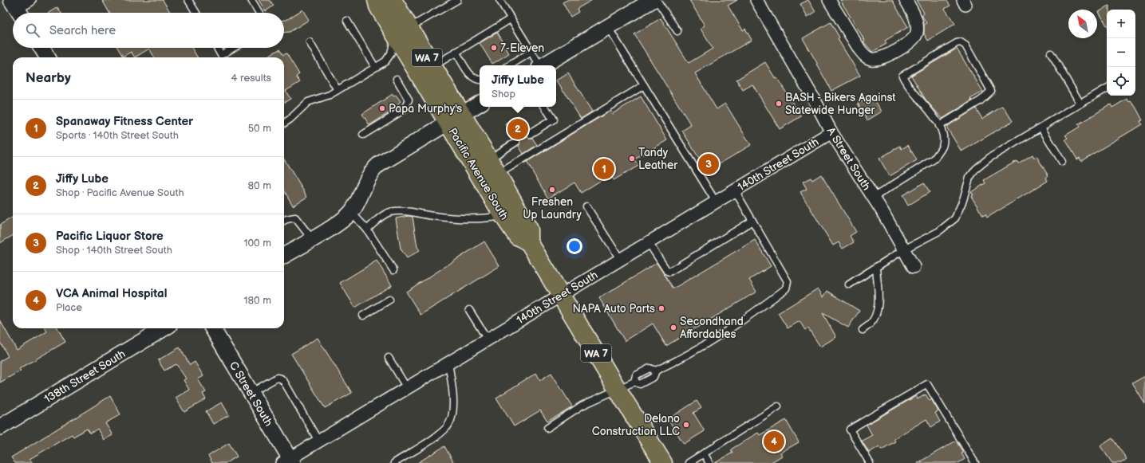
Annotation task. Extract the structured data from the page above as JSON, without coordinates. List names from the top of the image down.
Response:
{
  "streets": {
    "main road": ["WA 7", "Pacific Avenue South"],
    "street": [
      "A Street South",
      "140th Street South",
      "138th Street South",
      "C Street South"
    ]
  },
  "crossings": [
    ["A Street South", "140th Street South"],
    ["140th Street South", "Pacific Avenue South"],
    ["140th Street South", "C Street South"]
  ],
  "places": [
    "7-Eleven",
    "BASH - Bikers Against Statewide Hunger",
    "Papa Murphy's",
    "Tandy Leather",
    "Freshen Up Laundry",
    "NAPA Auto Parts",
    "Secondhand Affordables",
    "Delano Construction LLC"
  ],
  "north": "top left",
  "page": {
    "map_buttons": ["+", "−"],
    "search": "Search here",
    "heading": ["Nearby", "4 results"],
    "popup": ["Jiffy Lube", "Shop"],
    "list": [
      {
        "mark": "1",
        "name": "Spanaway Fitness Center",
        "note": "Sports · 140th Street South",
        "value": "50 m"
      },
      {
        "mark": "2",
        "name": "Jiffy Lube",
        "note": "Shop · Pacific Avenue South",
        "value": "80 m"
      },
      {
        "mark": "3",
        "name": "Pacific Liquor Store",
        "note": "Shop · 140th Street South",
        "value": "100 m"
      },
      {
        "mark": "4",
        "name": "VCA Animal Hospital",
        "note": "Place",
        "value": "180 m"
      }
    ],
    "pins": [
      "2",
      "3",
      "1",
      "4"
    ]
  }
}
